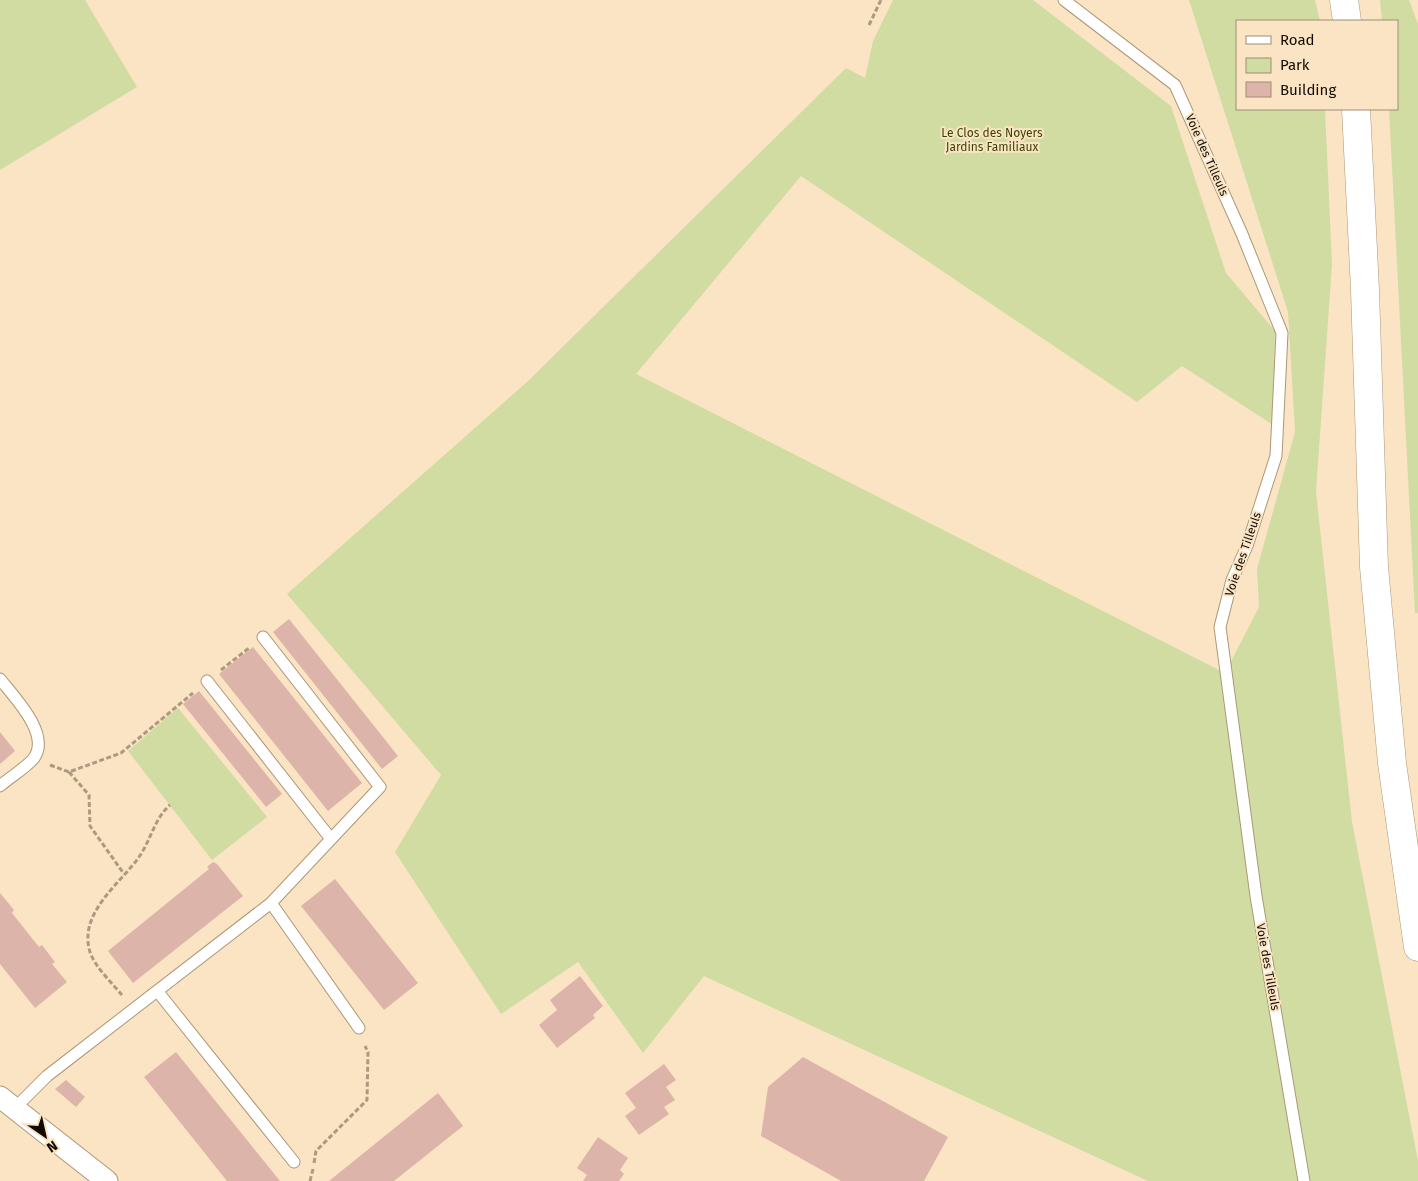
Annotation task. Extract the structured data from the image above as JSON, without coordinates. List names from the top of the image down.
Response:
{
  "streets": {
    "lane": ["Voie des Tilleuls"]
  },
  "parks": ["Le Clos des Noyers Jardins Familiaux"],
  "legend": ["Road", "Park", "Building"],
  "north": "bottom right"
}
